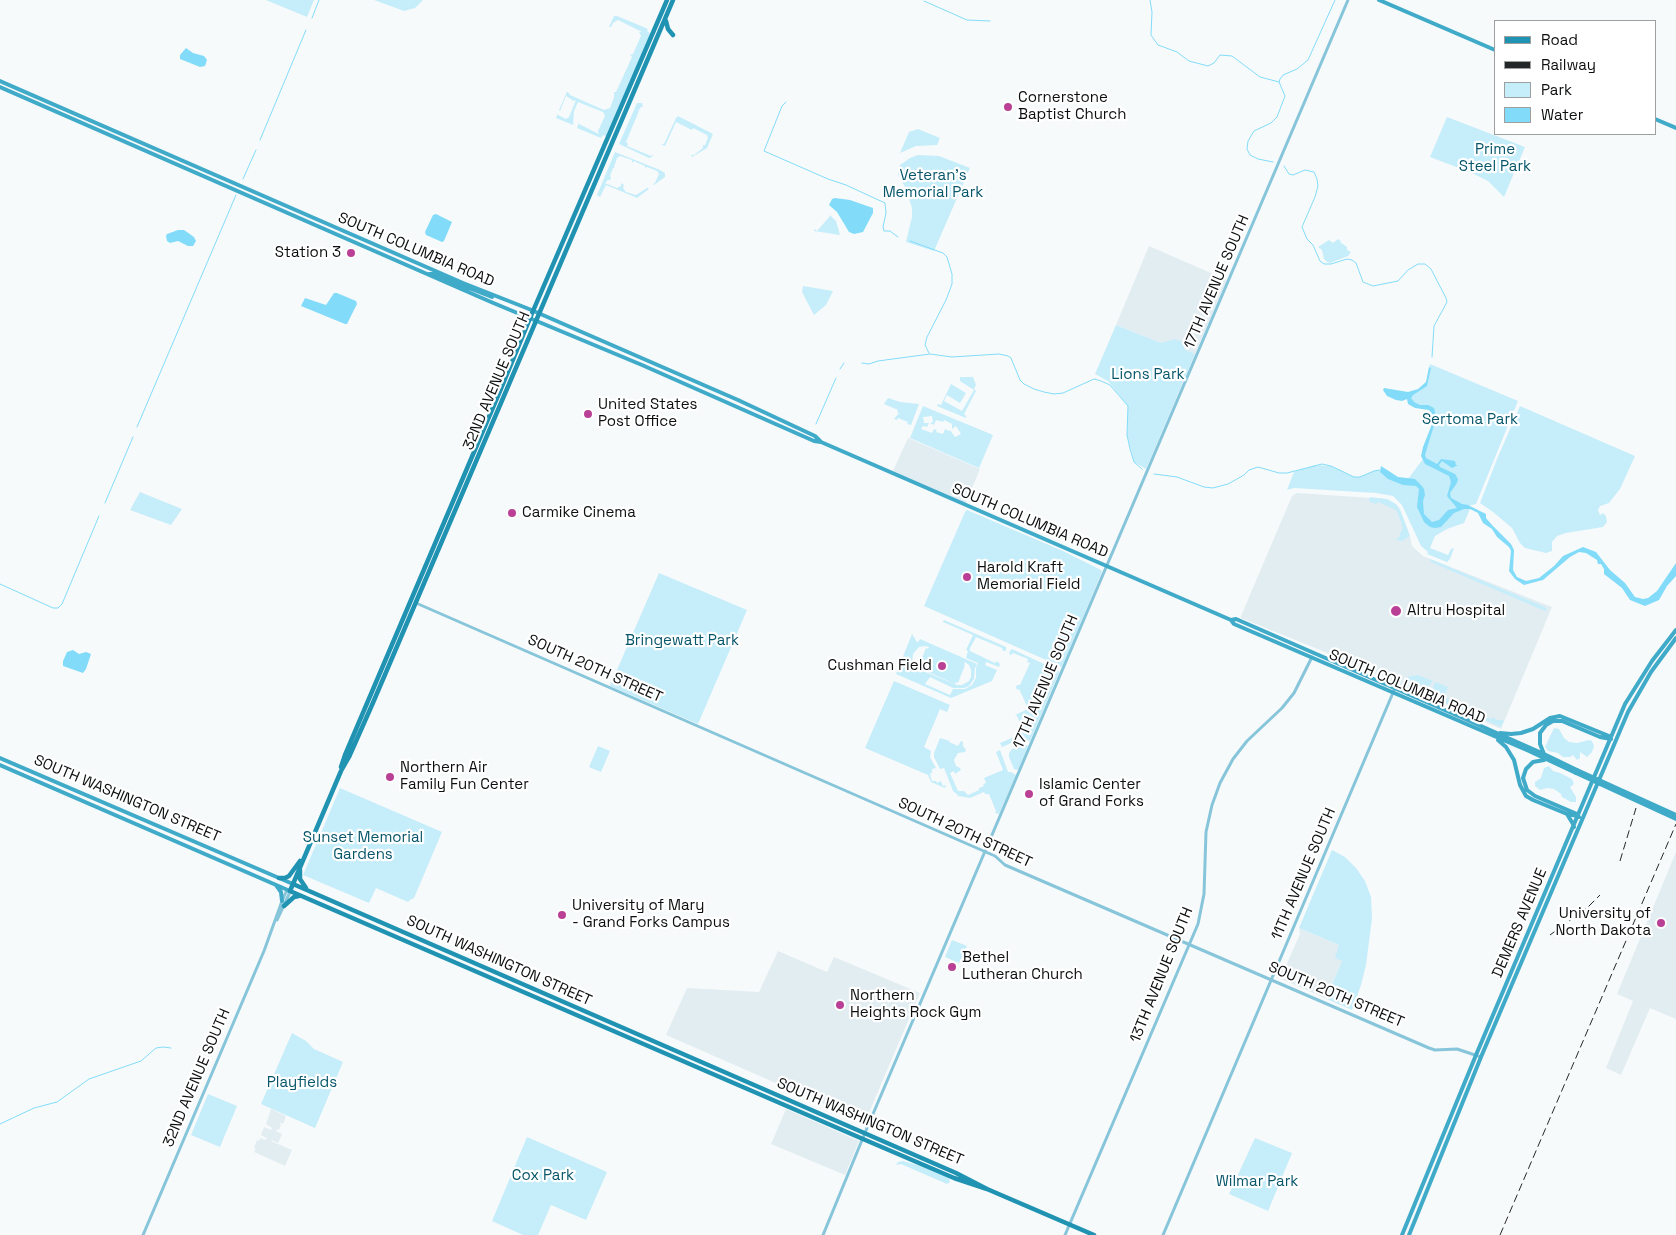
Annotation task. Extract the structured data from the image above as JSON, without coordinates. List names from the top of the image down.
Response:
{
  "streets": {
    "main road": [
      "SOUTH COLUMBIA ROAD",
      "32ND AVENUE SOUTH",
      "SOUTH WASHINGTON STREET",
      "DEMERS AVENUE"
    ],
    "street": [
      "17TH AVENUE SOUTH",
      "SOUTH 20TH STREET",
      "11TH AVENUE SOUTH",
      "13TH AVENUE SOUTH"
    ]
  },
  "crossings": [
    ["SOUTH COLUMBIA ROAD", "17TH AVENUE SOUTH"],
    ["SOUTH COLUMBIA ROAD", "32ND AVENUE SOUTH"],
    ["SOUTH COLUMBIA ROAD", "11TH AVENUE SOUTH"],
    ["SOUTH COLUMBIA ROAD", "13TH AVENUE SOUTH"],
    ["17TH AVENUE SOUTH", "SOUTH 20TH STREET"],
    ["17TH AVENUE SOUTH", "SOUTH WASHINGTON STREET"],
    ["32ND AVENUE SOUTH", "SOUTH 20TH STREET"],
    ["32ND AVENUE SOUTH", "SOUTH WASHINGTON STREET"],
    ["SOUTH 20TH STREET", "11TH AVENUE SOUTH"],
    ["SOUTH 20TH STREET", "DEMERS AVENUE"],
    ["SOUTH 20TH STREET", "13TH AVENUE SOUTH"],
    ["SOUTH WASHINGTON STREET", "13TH AVENUE SOUTH"]
  ],
  "parks": [
    "Prime Steel Park",
    "Veteran's Memorial Park",
    "Lions Park",
    "Sertoma Park",
    "Bringewatt Park",
    "Sunset Memorial Gardens",
    "Playfields",
    "Cox Park",
    "Wilmar Park"
  ],
  "places": [
    "Cornerstone Baptist Church",
    "Station 3",
    "United States Post Office",
    "Carmike Cinema",
    "Harold Kraft Memorial Field",
    "Altru Hospital",
    "Cushman Field",
    "Northern Air Family Fun Center",
    "Islamic Center of Grand Forks",
    "University of Mary - Grand Forks Campus",
    "University of North Dakota",
    "Bethel Lutheran Church",
    "Northern Heights Rock Gym"
  ],
  "legend": [
    "Road",
    "Railway",
    "Park",
    "Water"
  ]
}
